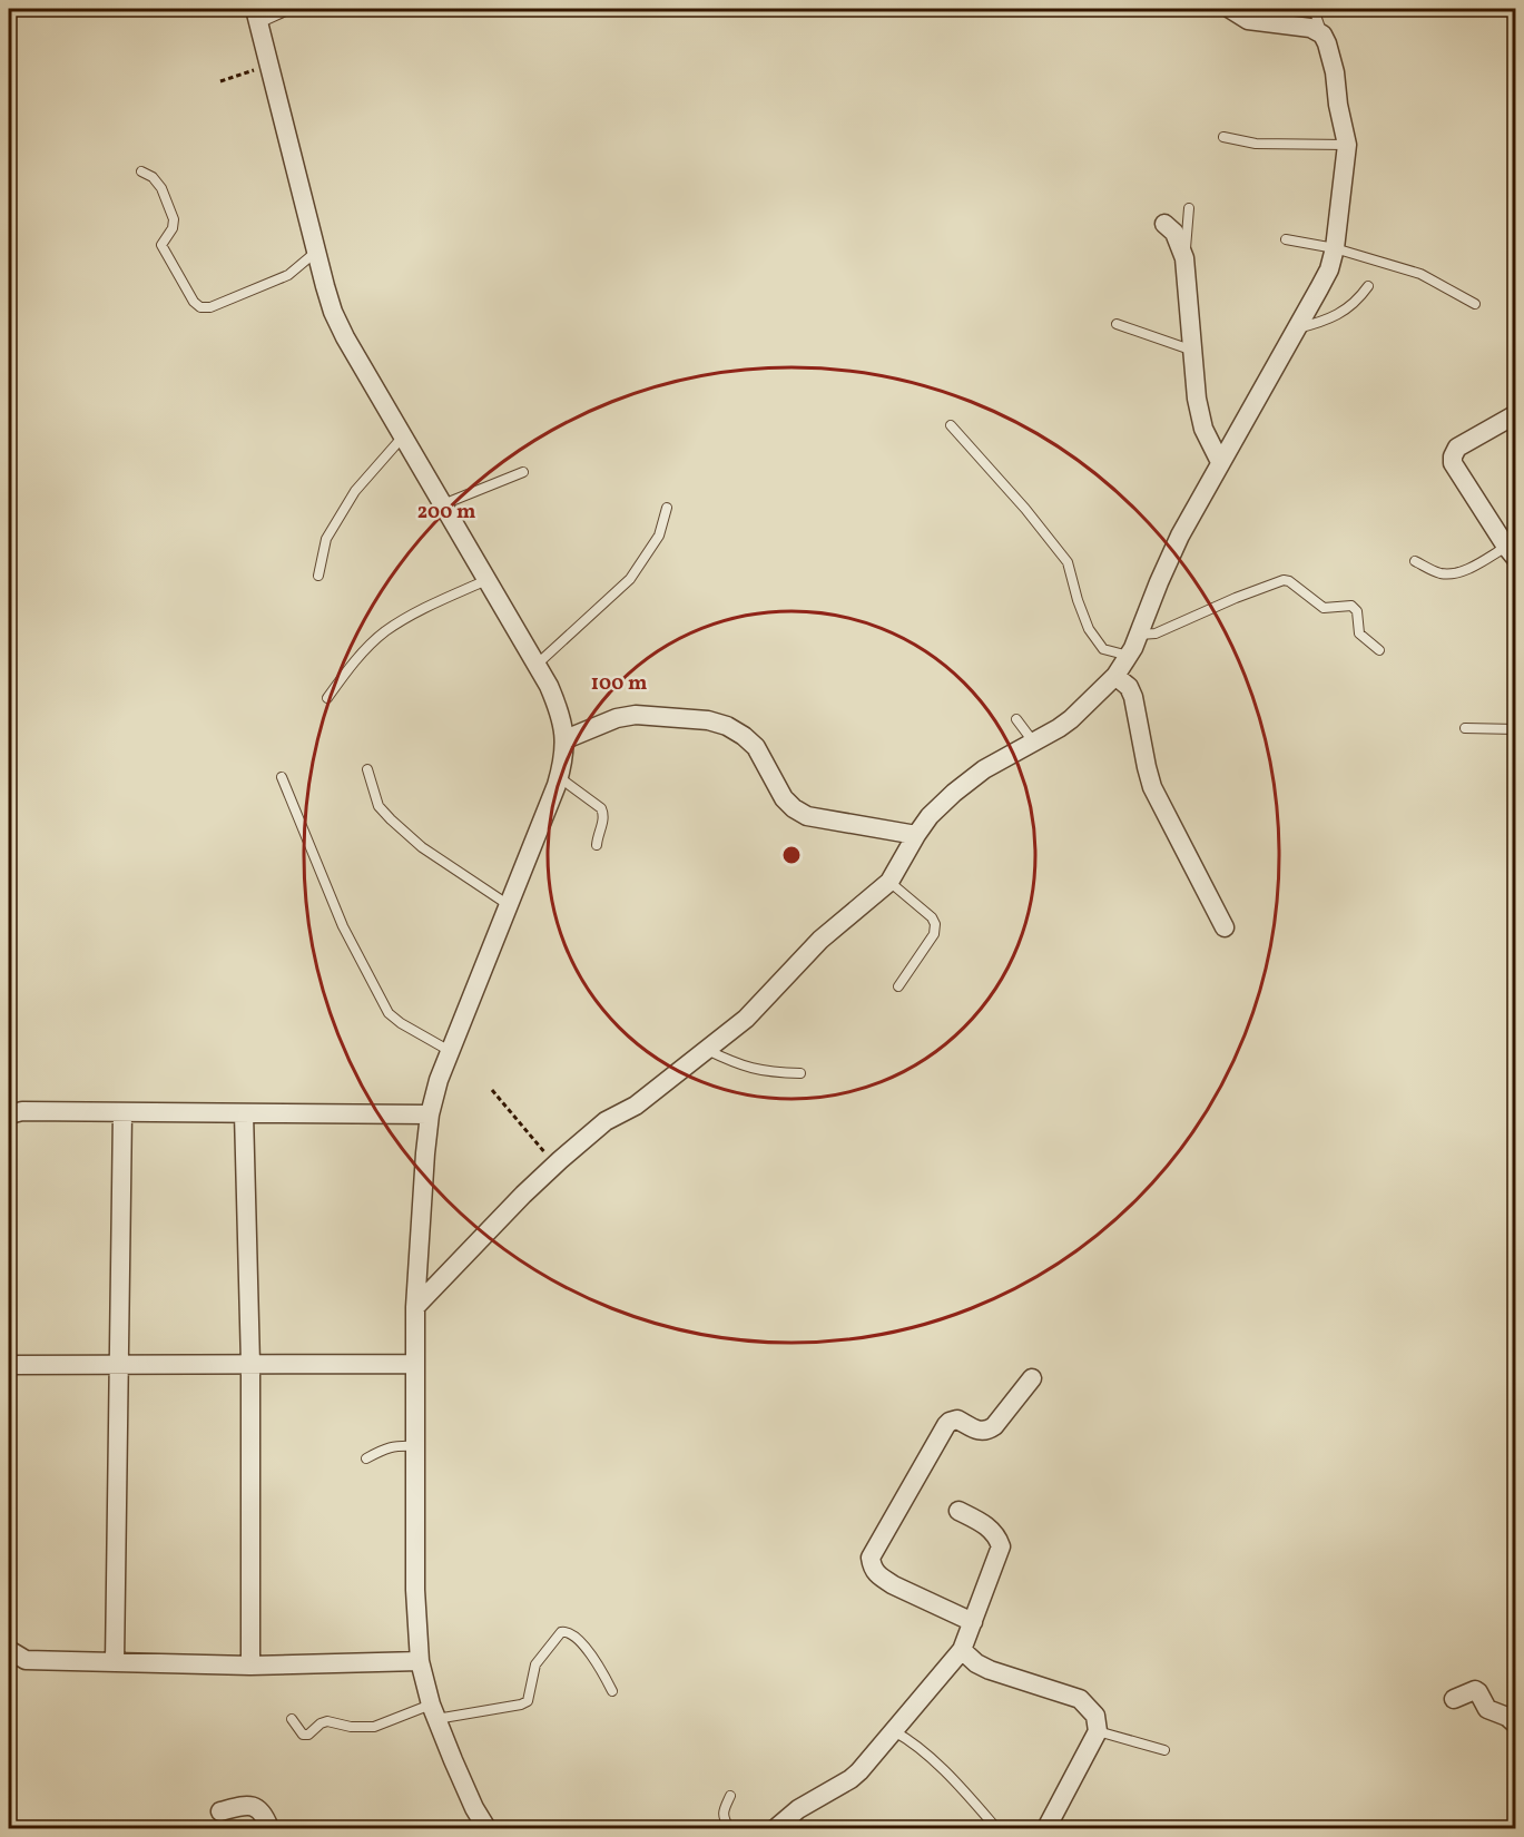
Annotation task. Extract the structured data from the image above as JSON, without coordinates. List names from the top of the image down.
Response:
{
  "rings": ["200 m", "100 m"]
}
